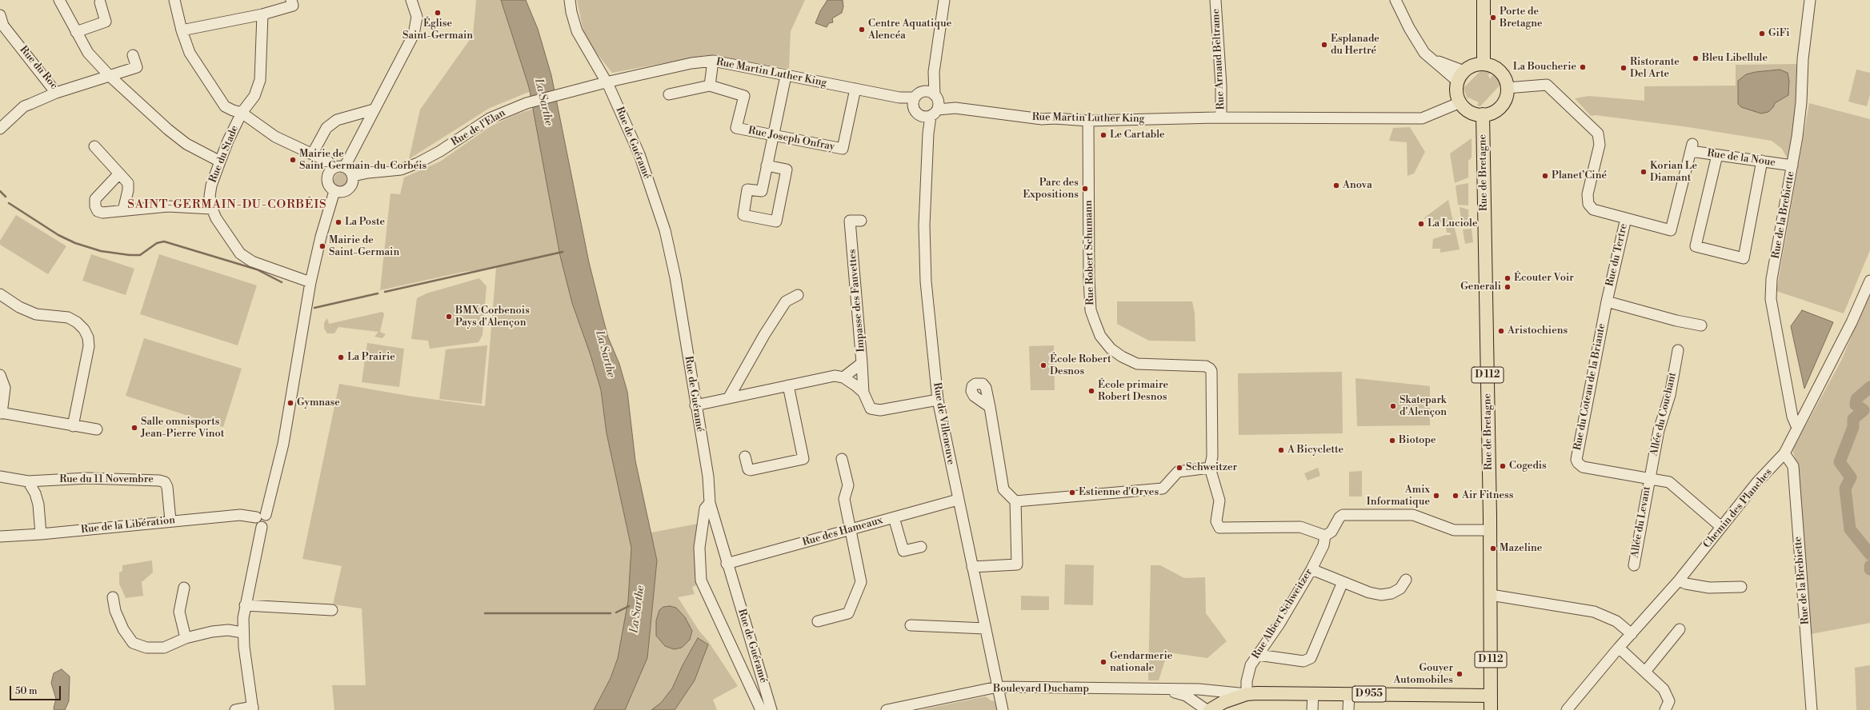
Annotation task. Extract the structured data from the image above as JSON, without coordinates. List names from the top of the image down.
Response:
{
  "streets": {
    "main road": [
      "Rue de Bretagne",
      "D 112",
      "Boulevard Duchamp",
      "D 955"
    ],
    "street": [
      "Rue Arnaud Beltrame",
      "Rue du Roc",
      "Rue Martin Luther King",
      "Rue de l'Elan",
      "Rue Joseph Onfray",
      "Rue de Guéramé",
      "Rue du Stade",
      "Rue de la Noue",
      "Rue de la Brebiette",
      "Rue Robert Schumann",
      "Rue du Tertre",
      "Impasse des Fauvettes",
      "Rue du Coteau de la Briante",
      "Allée du Couchant",
      "Rue de Villeneuve",
      "Rue du 11 Novembre",
      "Chemin des Planches",
      "Allée du Levant",
      "Rue de la Libération",
      "Rue des Hameaux",
      "Rue Albert Schweitzer"
    ]
  },
  "crossings": [
    ["Rue Arnaud Beltrame", "Rue Martin Luther King"],
    ["Rue Martin Luther King", "Rue de l'Elan"],
    ["Rue Martin Luther King", "Rue Joseph Onfray"],
    ["Rue Martin Luther King", "Rue de Guéramé"],
    ["Rue Martin Luther King", "Rue de Bretagne"],
    ["Rue Martin Luther King", "Rue Robert Schumann"],
    ["Rue Martin Luther King", "Rue du Tertre"],
    ["Rue Martin Luther King", "Rue de Villeneuve"],
    ["Rue de l'Elan", "Rue de Guéramé"],
    ["Rue de Guéramé", "Rue des Hameaux"],
    ["Rue de la Noue", "Rue de la Brebiette"],
    ["Rue de la Noue", "Rue du Tertre"],
    ["Rue de Bretagne", "Rue du Tertre"],
    ["Rue de Bretagne", "Boulevard Duchamp"],
    ["Rue de la Brebiette", "Chemin des Planches"],
    ["Rue du Tertre", "Rue du Coteau de la Briante"],
    ["Rue du Coteau de la Briante", "Allée du Couchant"],
    ["Rue du Coteau de la Briante", "Chemin des Planches"],
    ["Rue du Coteau de la Briante", "Allée du Levant"],
    ["Allée du Couchant", "Allée du Levant"],
    ["Rue de Villeneuve", "Rue des Hameaux"],
    ["Rue de Villeneuve", "Boulevard Duchamp"],
    ["Rue du 11 Novembre", "Rue de la Libération"],
    ["Rue Albert Schweitzer", "Boulevard Duchamp"]
  ],
  "districts": ["SAINT-GERMAIN-DU-CORBÉIS"],
  "water": ["La Sarthe"],
  "places": [
    "Église Saint-Germain",
    "Porte de Bretagne",
    "Centre Aquatique Alencéa",
    "GiFi",
    "Esplanade du Hertré",
    "Bleu Libellule",
    "La Boucherie",
    "Ristorante Del Arte",
    "Le Cartable",
    "Mairie de Saint-Germain-du-Corbéis",
    "Korian Le Diamant",
    "Planet’Ciné",
    "Anova",
    "Parc des Expositions",
    "La Poste",
    "La Luciole",
    "Mairie de Saint-Germain",
    "Écouter Voir",
    "Generali",
    "BMX Corbenois Pays d'Alençon",
    "Aristochiens",
    "La Prairie",
    "École Robert Desnos",
    "École primaire Robert Desnos",
    "Gymnase",
    "Skatepark d'Alençon",
    "Salle omnisports Jean-Pierre Vinot",
    "Biotope",
    "A Bicyclette",
    "Cogedis",
    "Schweitzer",
    "Estienne d'Orves",
    "Amix Informatique",
    "Air Fitness",
    "Mazeline",
    "Gendarmerie nationale",
    "Gouyer Automobiles"
  ],
  "scale_bar": "50 m"
}
